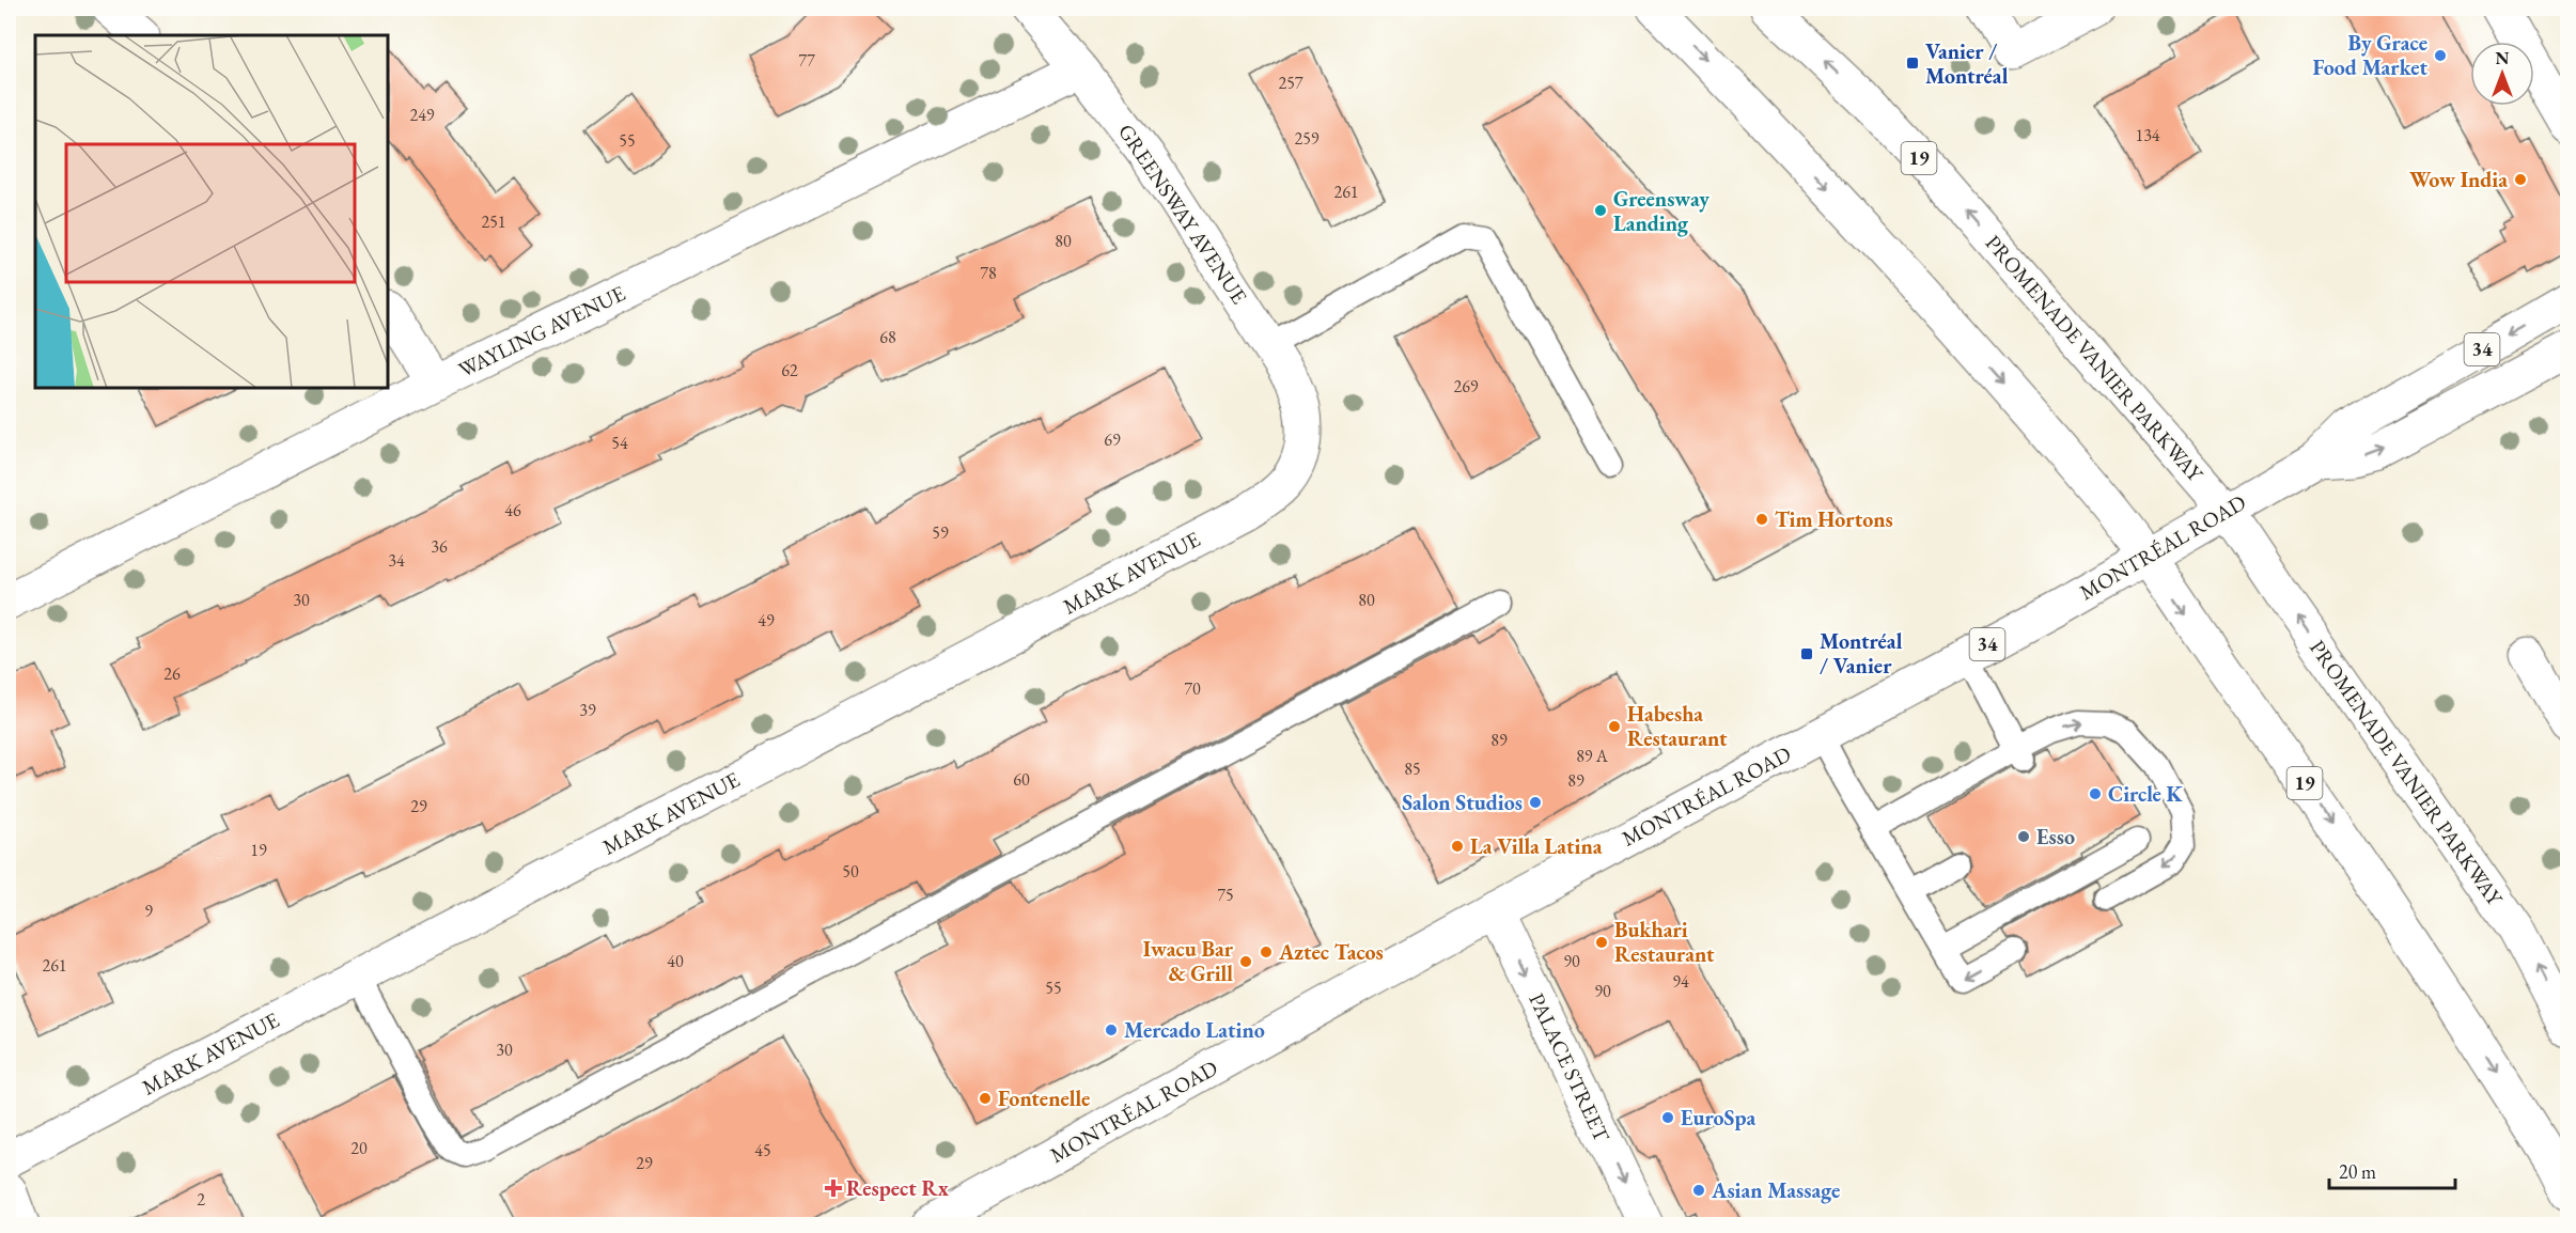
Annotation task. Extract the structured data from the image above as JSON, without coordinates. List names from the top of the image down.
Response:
{
  "streets": {
    "main road": [
      "19",
      "GREENSWAY AVENUE",
      "WAYLING AVENUE",
      "34",
      "PROMENADE VANIER PARKWAY",
      "MONTRÉAL ROAD",
      "MARK AVENUE",
      "PALACE STREET"
    ]
  },
  "crossings": [
    ["19", "MONTRÉAL ROAD"],
    ["GREENSWAY AVENUE", "WAYLING AVENUE"],
    ["GREENSWAY AVENUE", "MARK AVENUE"],
    ["PROMENADE VANIER PARKWAY", "MONTRÉAL ROAD"],
    ["MONTRÉAL ROAD", "PALACE STREET"]
  ],
  "one_way": ["PALACE STREET"],
  "places": {
    "other": [
      "By Grace Food Market",
      "Wow India",
      "Greensway Landing",
      "Tim Hortons",
      "Habesha Restaurant",
      "Circle K",
      "Salon Studios",
      "Esso",
      "La Villa Latina",
      "Bukhari Restaurant",
      "Aztec Tacos",
      "Iwacu Bar & Grill",
      "Mercado Latino",
      "Fontenelle",
      "EuroSpa",
      "Asian Massage"
    ],
    "transit": ["Vanier / Montréal", "Montréal / Vanier"],
    "health": ["Respect Rx"]
  },
  "house_numbers": [
    "77",
    "257",
    "249",
    "134",
    "259",
    "55",
    "261",
    "251",
    "80",
    "78",
    "68",
    "62",
    "269",
    "69",
    "54",
    "46",
    "59",
    "36",
    "34",
    "30",
    "80",
    "49",
    "26",
    "70",
    "39",
    "89",
    "89 A",
    "85",
    "60",
    "89",
    "29",
    "19",
    "50",
    "75",
    "9",
    "40",
    "90",
    "261",
    "94",
    "55",
    "90",
    "30",
    "20",
    "45",
    "29",
    "2"
  ],
  "scale_bar": "20 m",
  "north": "top"
}
